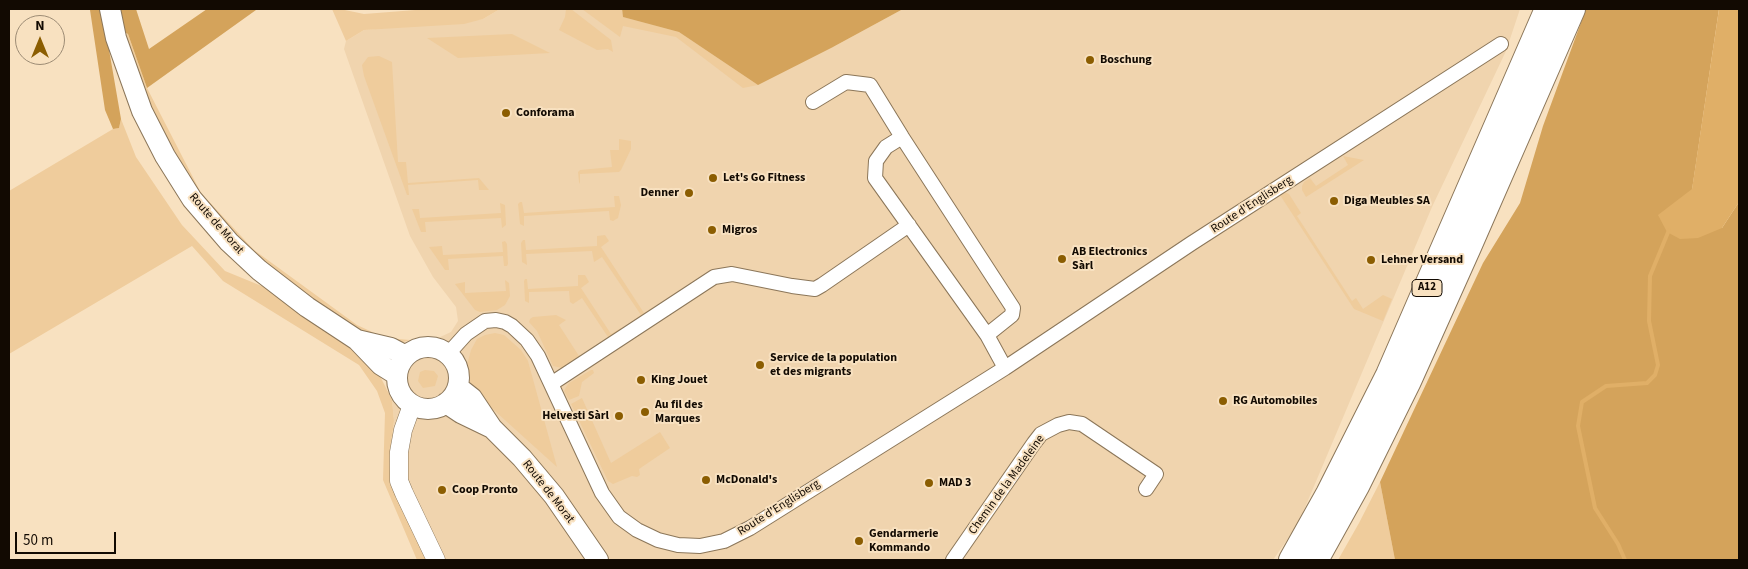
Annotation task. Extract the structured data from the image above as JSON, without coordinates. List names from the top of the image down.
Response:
{
  "streets": {
    "highway": ["A12"],
    "main road": ["Route de Morat"],
    "street": ["Route d'Englisberg", "Chemin de la Madeleine"]
  },
  "crossings": [
    ["Route d'Englisberg", "Route de Morat"]
  ],
  "places": [
    "Boschung",
    "Conforama",
    "Let's Go Fitness",
    "Denner",
    "Diga Meubles SA",
    "Migros",
    "AB Electronics Sàrl",
    "Lehner Versand",
    "Service de la population et des migrants",
    "King Jouet",
    "RG Automobiles",
    "Au fil des Marques",
    "Helvesti Sàrl",
    "McDonald's",
    "MAD 3",
    "Coop Pronto",
    "Gendarmerie Kommando"
  ],
  "scale_bar": "50 m",
  "north": "top"
}
